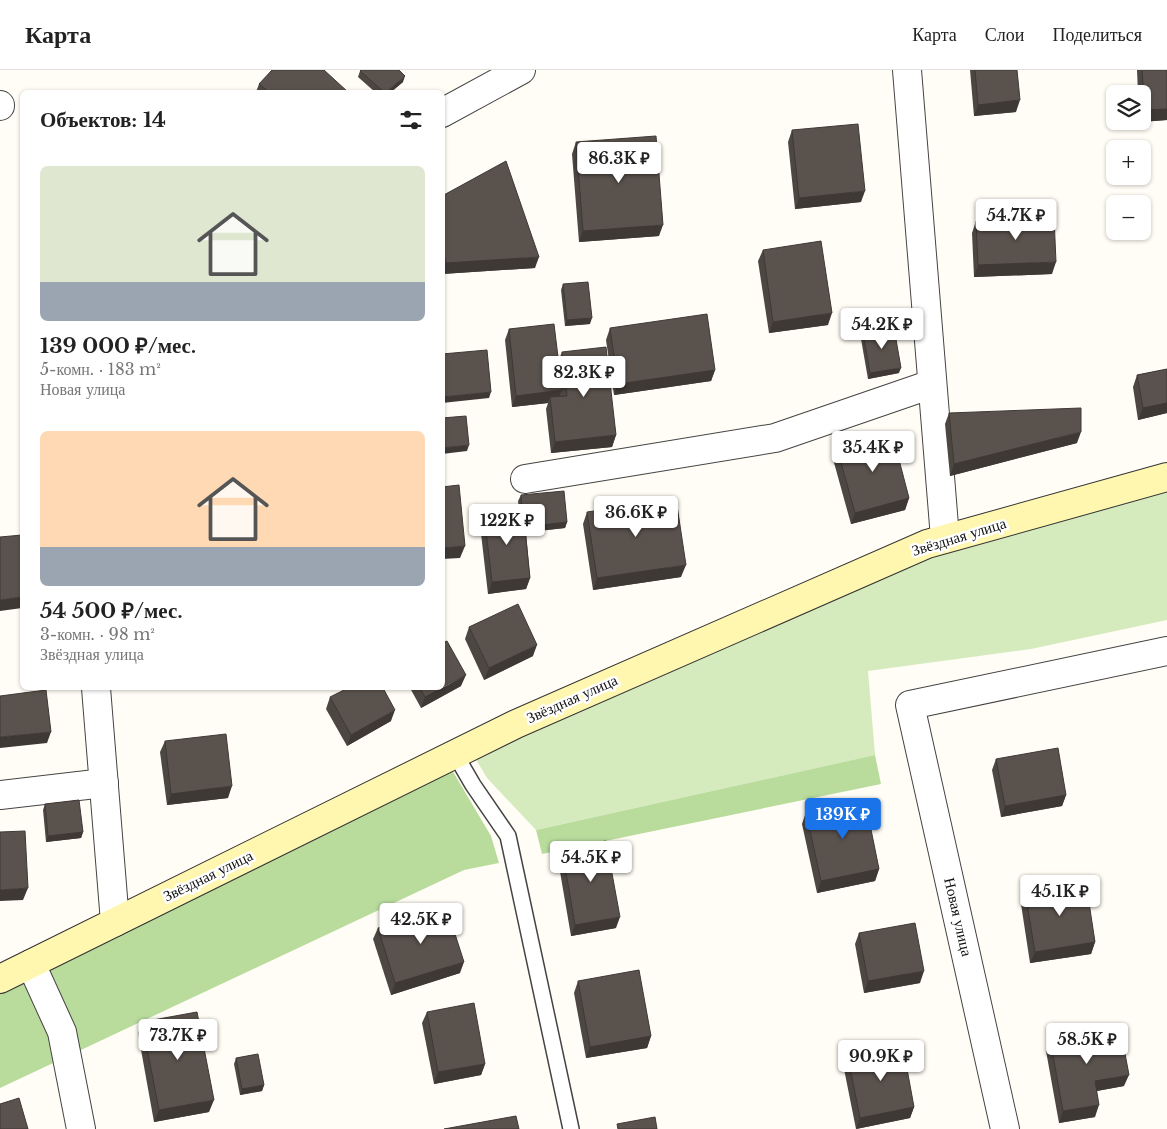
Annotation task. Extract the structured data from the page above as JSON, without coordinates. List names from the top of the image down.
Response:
{
  "streets": {
    "street": ["Звёздная улица", "Новая улица"]
  },
  "page": {
    "header": "Карта",
    "nav": ["Карта", "Слои", "Поделиться"],
    "map_buttons": ["+", "−"],
    "heading": "Объектов: 14",
    "price": [
      "86.3K ₽",
      "54.7K ₽",
      "54.2K ₽",
      "82.3K ₽",
      "35.4K ₽",
      "36.6K ₽",
      "122K ₽",
      "139K ₽",
      "54.5K ₽",
      "45.1K ₽",
      "42.5K ₽",
      "73.7K ₽",
      "58.5K ₽",
      "90.9K ₽"
    ],
    "list": [
      {
        "name": "139 000 ₽/мес.",
        "note": "5-комн. · 183 m² · Новая улица"
      },
      {
        "name": "54 500 ₽/мес.",
        "note": "3-комн. · 98 m² · Звёздная улица"
      }
    ]
  }
}
